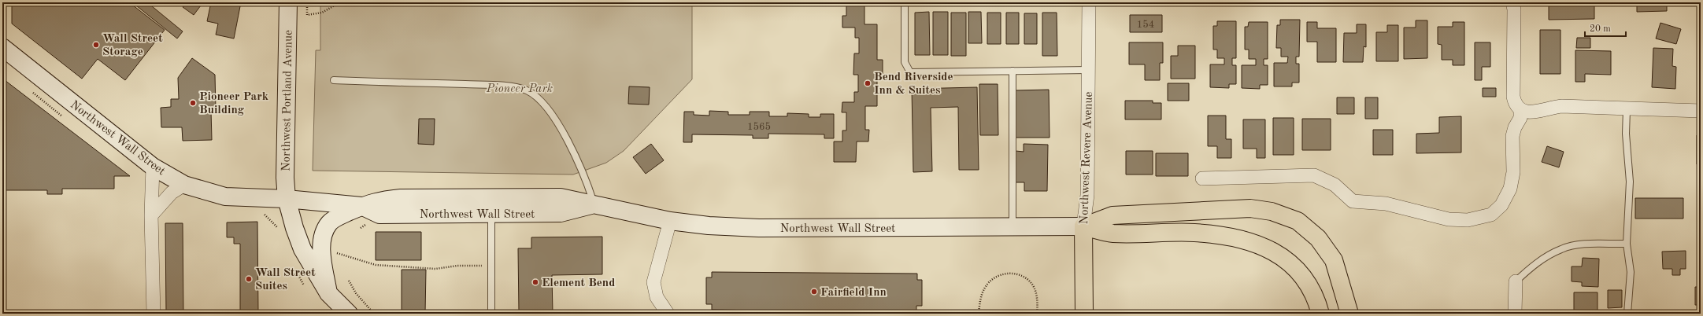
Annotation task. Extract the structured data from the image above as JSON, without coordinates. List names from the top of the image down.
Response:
{
  "streets": {
    "main road": ["Northwest Portland Avenue", "Northwest Wall Street", "Northwest Revere Avenue"]
  },
  "crossings": [
    ["Northwest Portland Avenue", "Northwest Wall Street"],
    ["Northwest Wall Street", "Northwest Revere Avenue"]
  ],
  "parks": ["Pioneer Park"],
  "places": [
    "Wall Street Storage",
    "Bend Riverside Inn & Suites",
    "Pioneer Park Building",
    "Wall Street Suites",
    "Element Bend",
    "Fairfield Inn"
  ],
  "house_numbers": ["154", "1565"],
  "scale_bar": "20 m"
}
